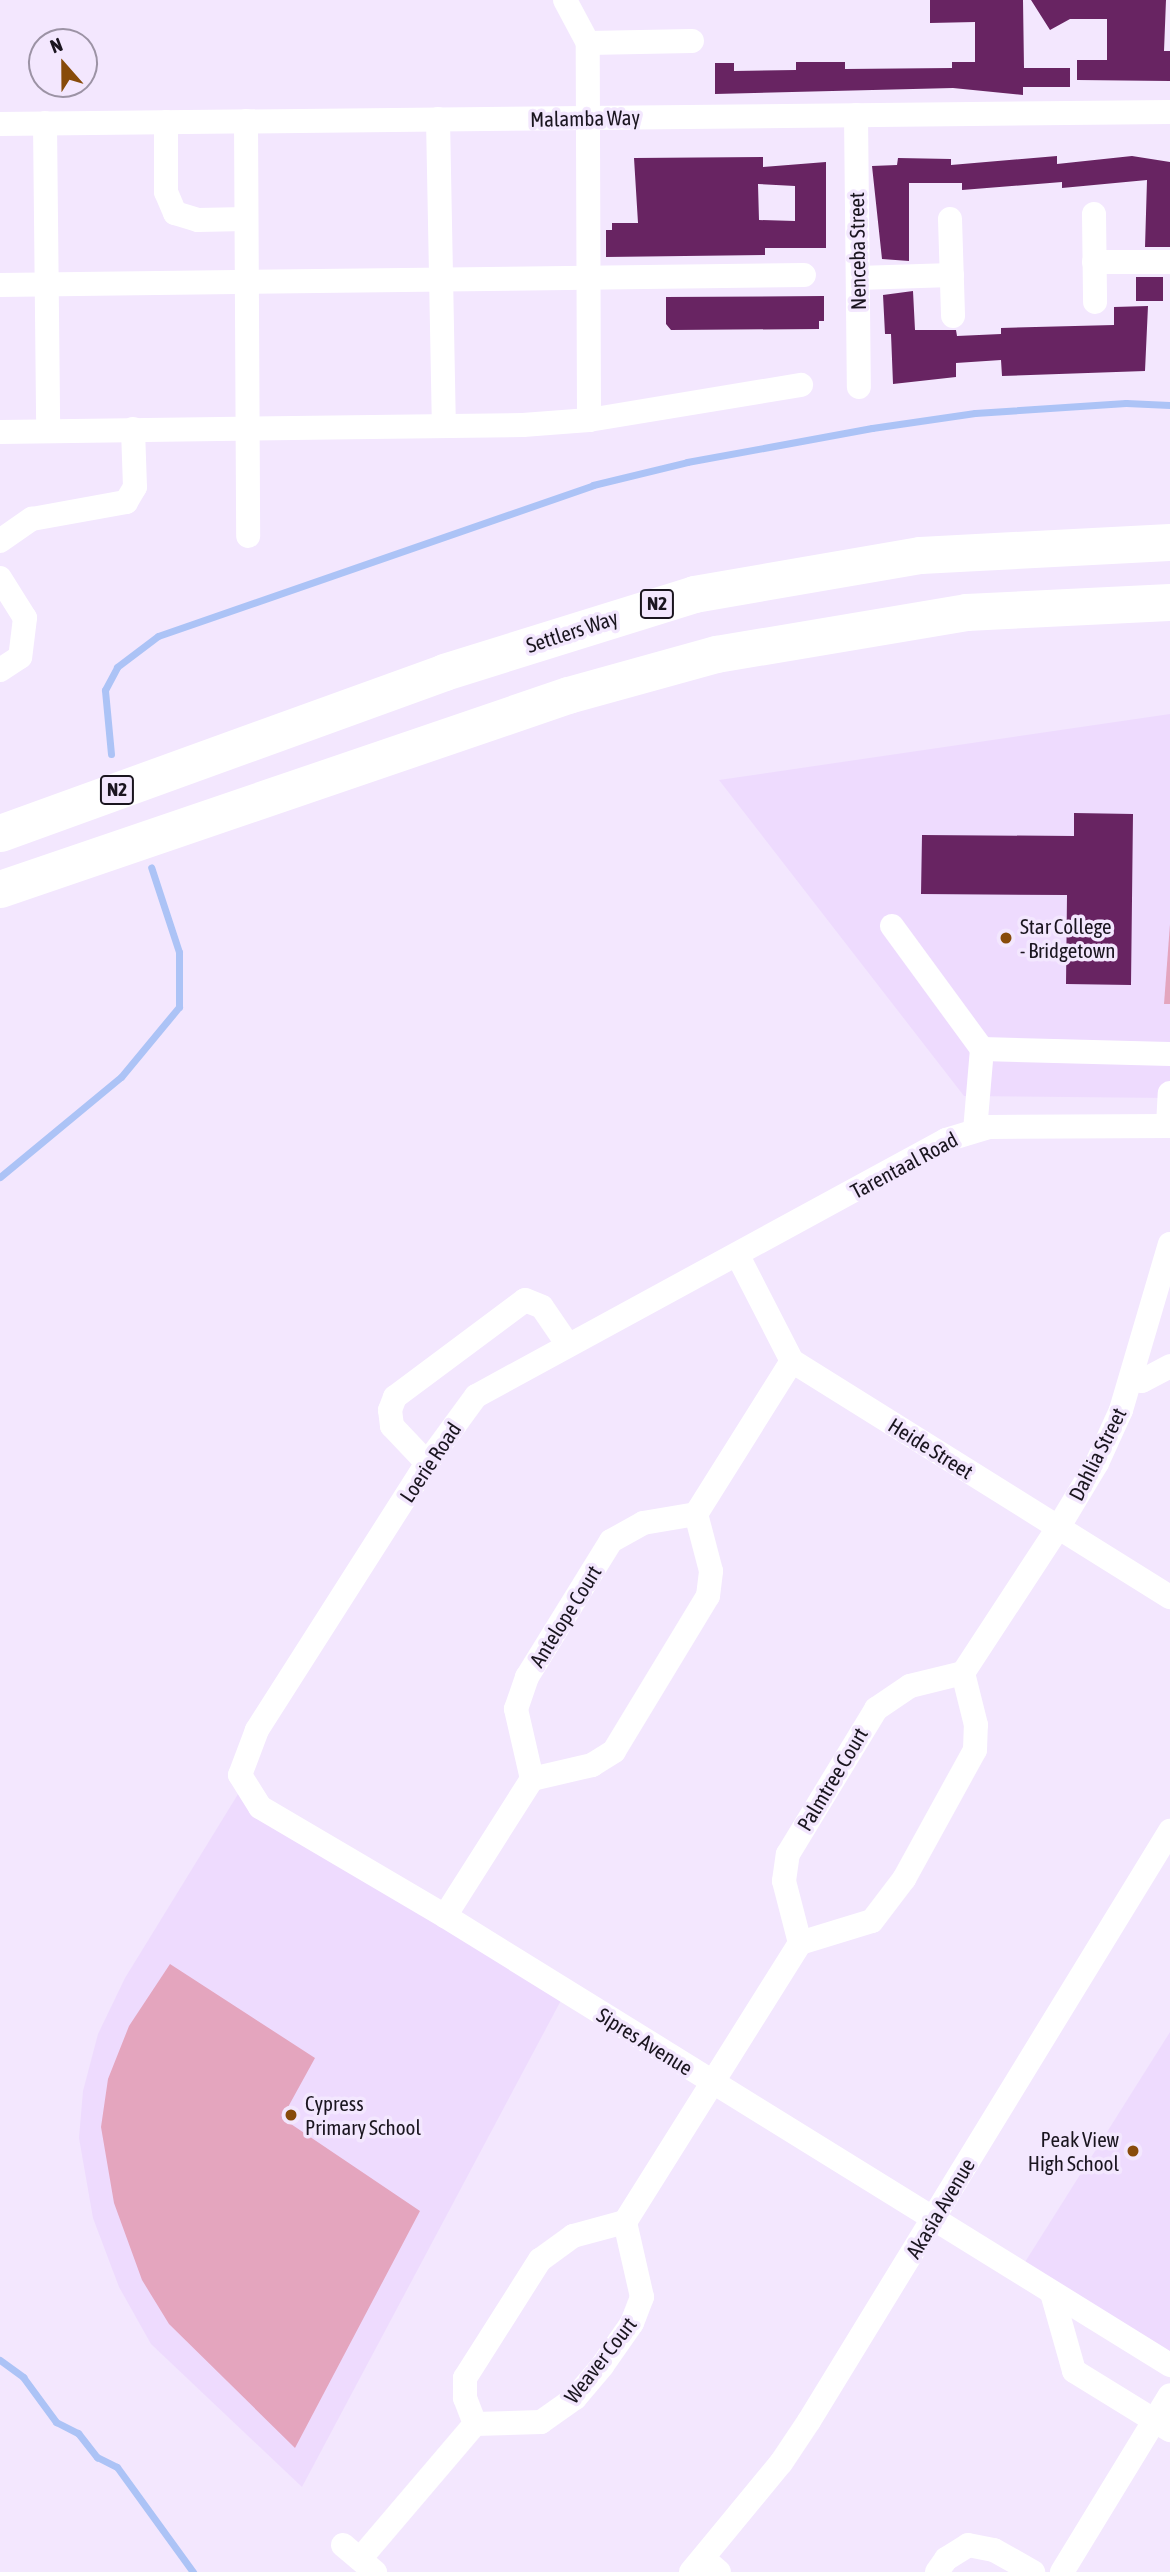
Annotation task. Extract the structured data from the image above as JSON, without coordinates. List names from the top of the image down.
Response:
{
  "streets": {
    "highway": ["N2", "Settlers Way"],
    "street": [
      "Malamba Way",
      "Nenceba Street",
      "Tarentaal Road",
      "Heide Street",
      "Dahlia Street",
      "Loerie Road",
      "Antelope Court",
      "Palmtree Court",
      "Sipres Avenue",
      "Akasia Avenue",
      "Weaver Court"
    ]
  },
  "crossings": [
    ["Malamba Way", "Nenceba Street"],
    ["Tarentaal Road", "Loerie Road"],
    ["Heide Street", "Dahlia Street"],
    ["Loerie Road", "Sipres Avenue"],
    ["Sipres Avenue", "Akasia Avenue"]
  ],
  "places": ["Star College - Bridgetown", "Cypress Primary School", "Peak View High School"],
  "north": "top"
}
